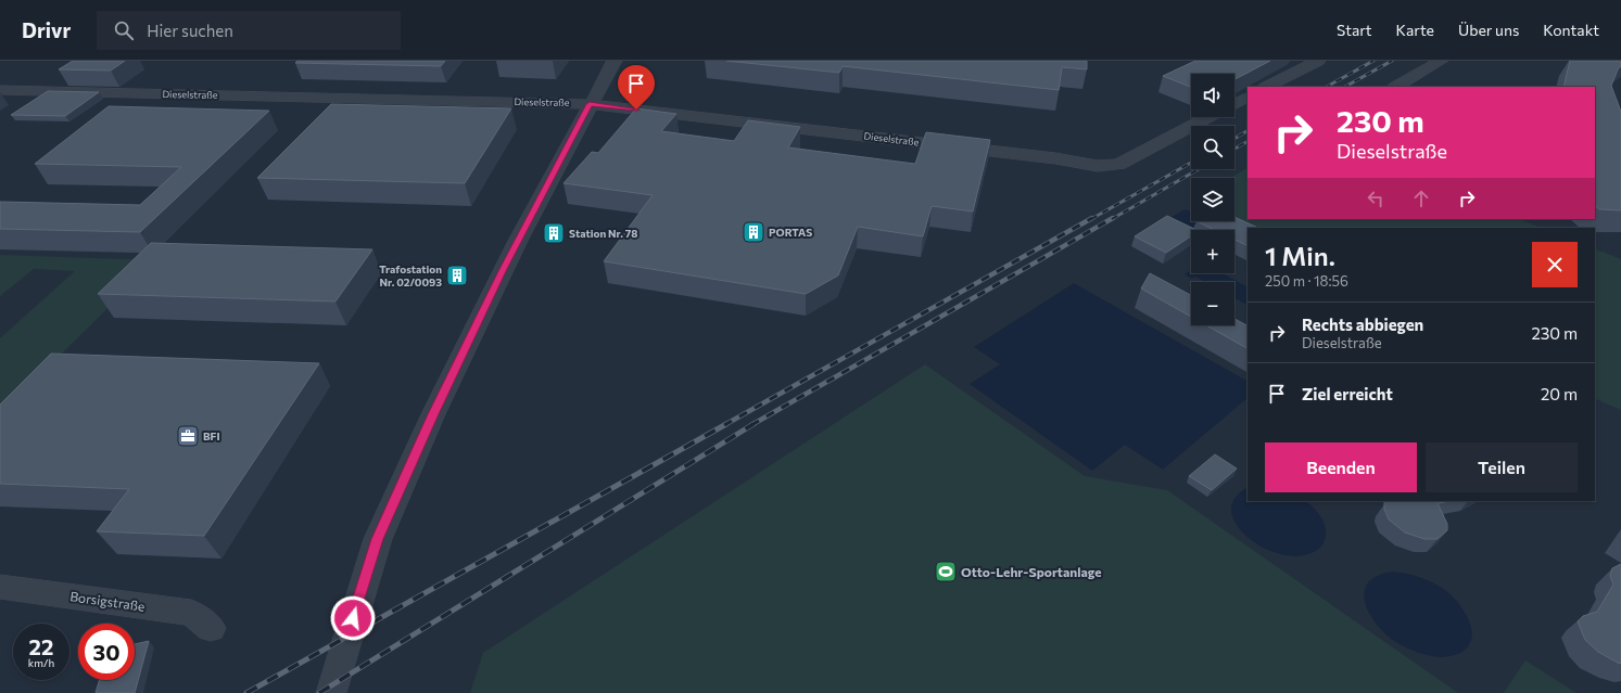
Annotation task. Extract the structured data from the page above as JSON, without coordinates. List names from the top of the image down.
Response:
{
  "streets": {
    "street": ["Dieselstraße", "Borsigstraße"]
  },
  "places": {
    "building": ["PORTAS", "Station Nr. 78", "Trafostation Nr. 02/0093"],
    "office": ["BFI"],
    "sports": ["Otto-Lehr-Sportanlage"]
  },
  "page": {
    "header": "Drivr",
    "search": "Hier suchen",
    "nav": [
      "Start",
      "Karte",
      "Über uns",
      "Kontakt"
    ],
    "map_buttons": ["+", "−"],
    "turn": ["230 m", "Dieselstraße"],
    "heading": ["1 Min.", "250 m · 18:56"],
    "list": [
      {
        "name": "Rechts abbiegen",
        "note": "Dieselstraße",
        "value": "230 m"
      },
      {
        "name": "Ziel erreicht",
        "value": "20 m"
      }
    ],
    "buttons": ["Beenden", "Teilen"],
    "speed": "22 km/h",
    "limit": "30"
  }
}
